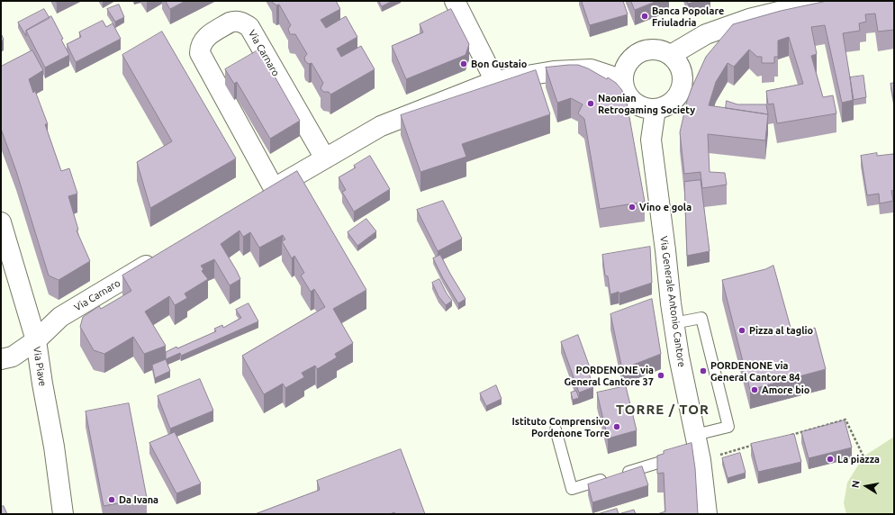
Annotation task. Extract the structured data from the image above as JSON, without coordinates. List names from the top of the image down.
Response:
{
  "streets": {
    "street": ["Via Carnaro", "Via Generale Antonio Cantore", "Via Piave"]
  },
  "crossings": [
    ["Via Carnaro", "Via Generale Antonio Cantore"],
    ["Via Carnaro", "Via Piave"]
  ],
  "districts": ["TORRE / TOR"],
  "places": [
    "Banca Popolare Friuladria",
    "Bon Gustaio",
    "Naonian Retrogaming Society",
    "Vino e gola",
    "Pizza al taglio",
    "PORDENONE via General Cantore 84",
    "PORDENONE via General Cantore 37",
    "Amore bio",
    "Istituto Comprensivo Pordenone Torre",
    "La piazza",
    "Da Ivana"
  ],
  "north": "left"
}
